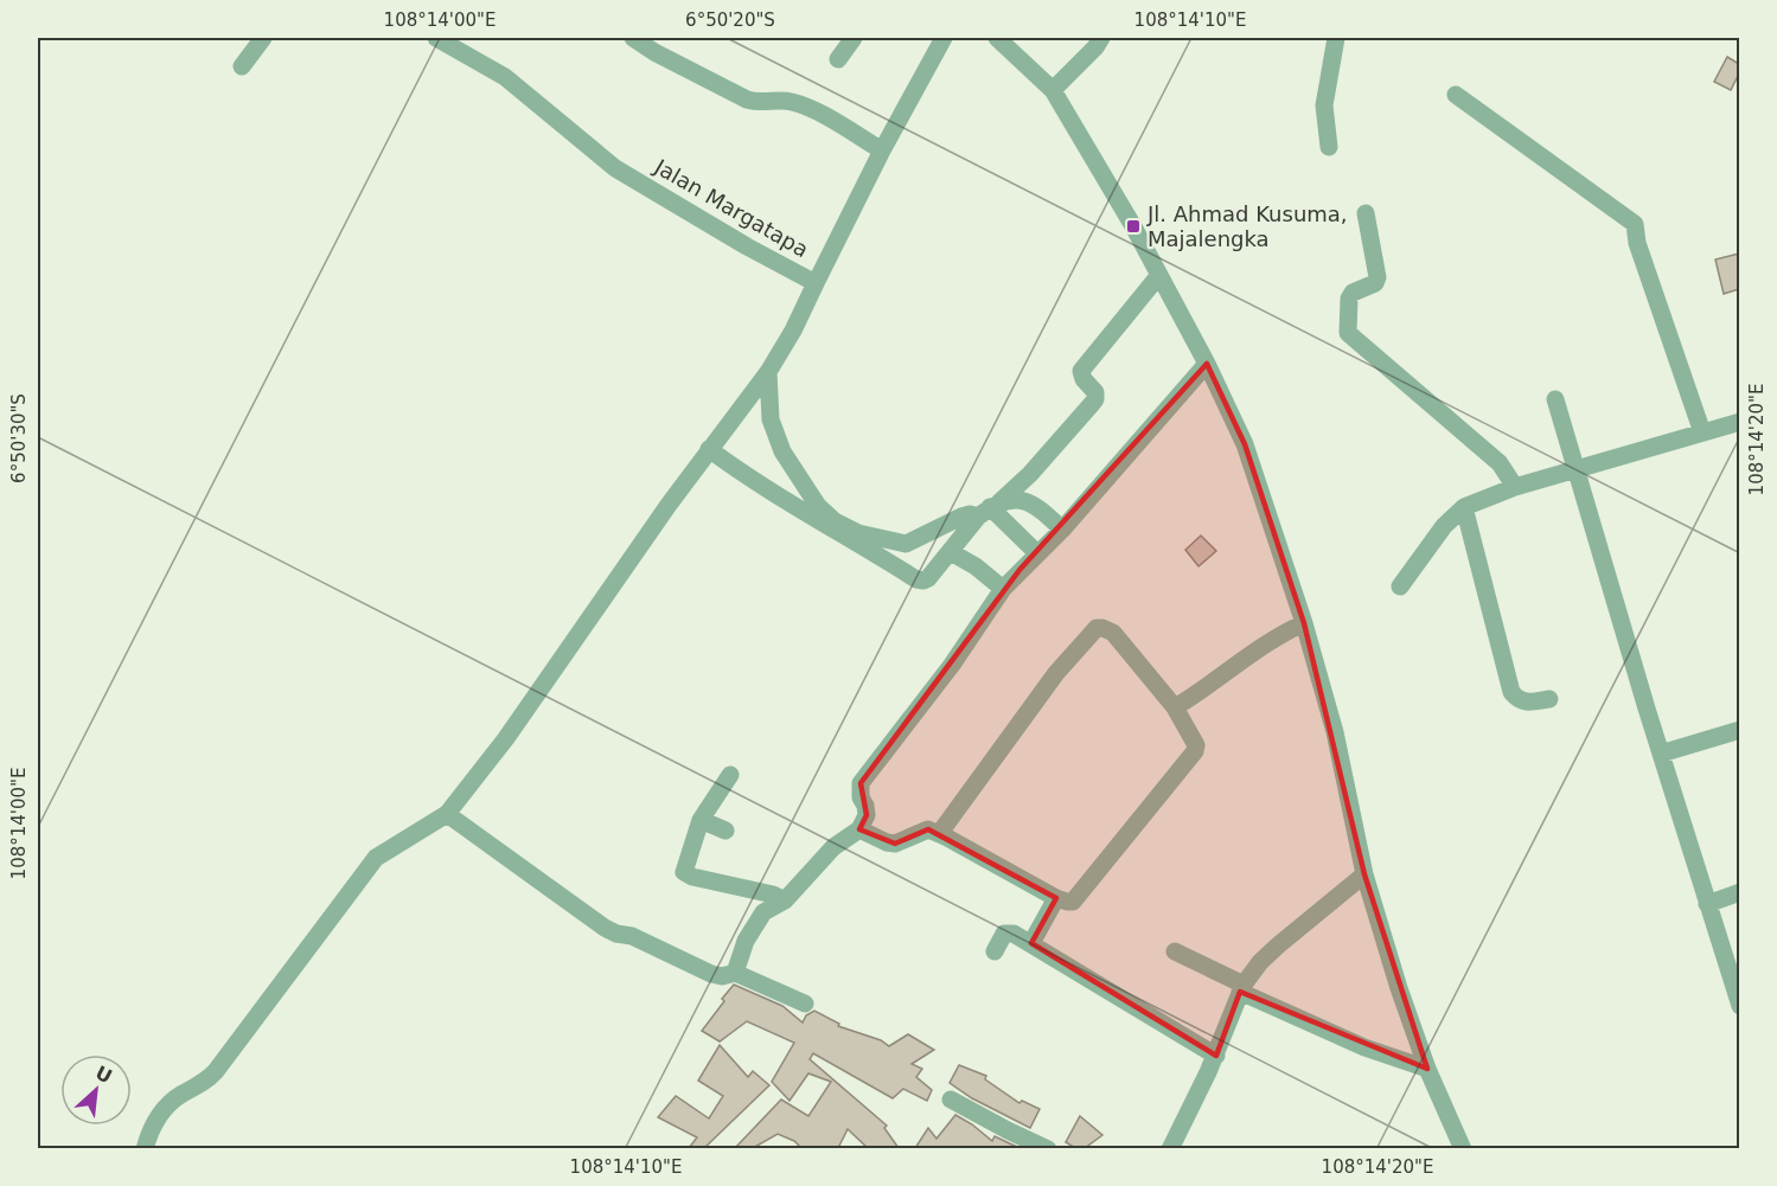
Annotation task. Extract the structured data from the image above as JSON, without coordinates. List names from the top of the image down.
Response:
{
  "streets": {
    "street": ["Jalan Margatapa"]
  },
  "places": {
    "transit": ["Jl. Ahmad Kusuma, Majalengka"]
  },
  "north": "top right",
  "coordinates": [
    "108°14'00\"E",
    "6°50'20\"S",
    "108°14'10\"E",
    "6°50'30\"S",
    "108°14'20\"E"
  ]
}
